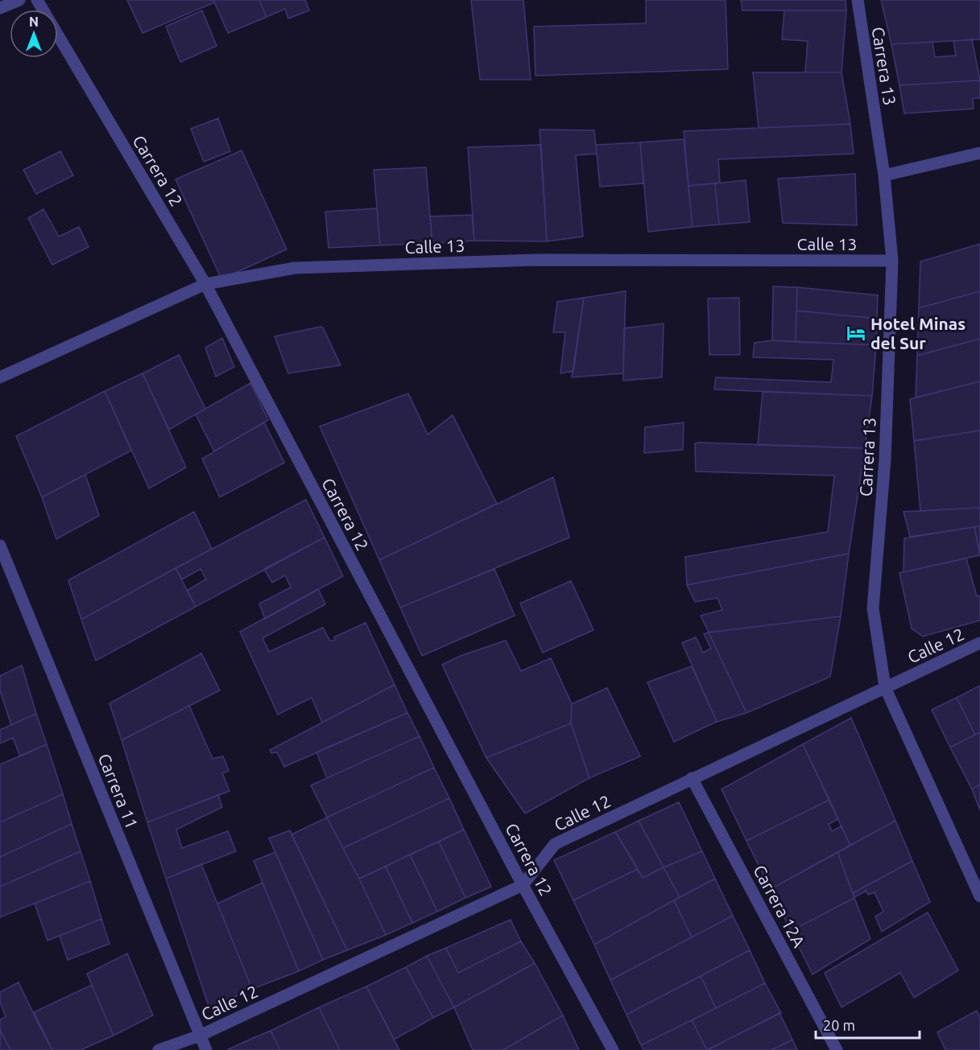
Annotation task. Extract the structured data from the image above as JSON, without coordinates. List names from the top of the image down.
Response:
{
  "streets": {
    "street": [
      "Carrera 13",
      "Carrera 12",
      "Calle 13",
      "Calle 12",
      "Carrera 11",
      "Carrera 12A"
    ]
  },
  "crossings": [
    ["Carrera 13", "Calle 13"],
    ["Carrera 13", "Calle 12"],
    ["Carrera 12", "Calle 13"],
    ["Carrera 12", "Calle 12"],
    ["Calle 12", "Carrera 11"],
    ["Calle 12", "Carrera 12A"]
  ],
  "places": {
    "hotel": ["Hotel Minas del Sur"]
  },
  "scale_bar": "20 m",
  "north": "top"
}
